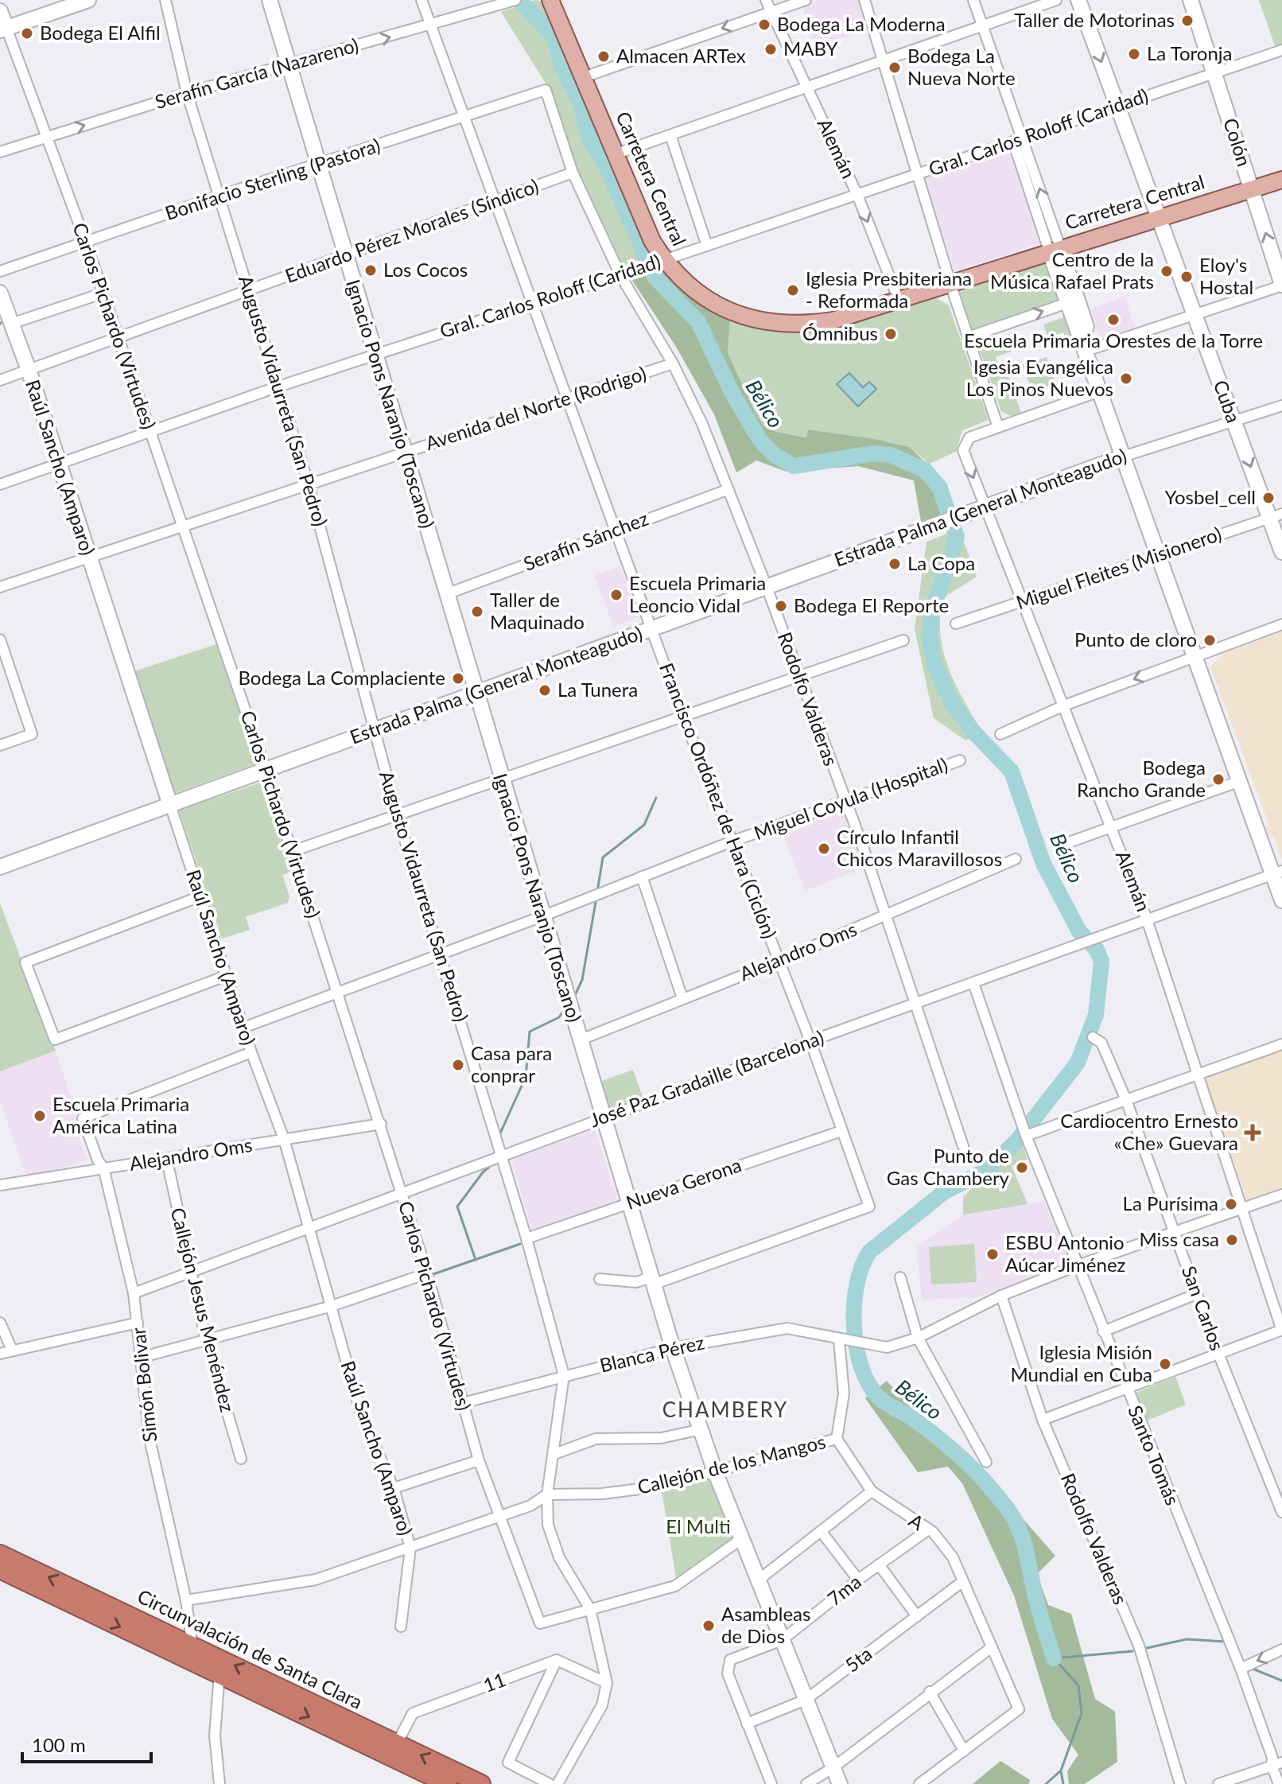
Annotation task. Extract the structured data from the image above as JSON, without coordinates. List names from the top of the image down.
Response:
{
  "streets": {
    "highway": ["Circunvalación de Santa Clara"],
    "main road": ["Carretera Central"],
    "street": [
      "Serafín García (Nazareno)",
      "Gral. Carlos Roloff (Caridad)",
      "Colón",
      "Alemán",
      "Bonifacio Sterling (Pastora)",
      "Eduardo Pérez Morales (Síndico)",
      "Carlos Pichardo (Virtudes)",
      "Augusto Vidaurreta (San Pedro)",
      "Cuba",
      "Ignacio Pons Naranjo (Toscano)",
      "Avenida del Norte (Rodrigo)",
      "Raúl Sancho (Amparo)",
      "Estrada Palma (General Monteagudo)",
      "Serafín Sánchez",
      "Miguel Fleites (Misionero)",
      "Rodolfo Valderas",
      "Miguel Coyula (Hospital)",
      "Francisco Ordóñez de Hara (Ciclón)",
      "Alejandro Oms",
      "José Paz Gradaille (Barcelona)",
      "Nueva Gerona",
      "San Carlos",
      "Callejón Jesus Menéndez",
      "Blanca Pérez",
      "Simón Bolivar",
      "Santo Tomás",
      "Callejón de los Mangos",
      "A",
      "7ma",
      "5ta",
      "11"
    ]
  },
  "crossings": [
    ["Serafín García (Nazareno)", "Carlos Pichardo (Virtudes)"],
    ["Serafín García (Nazareno)", "Augusto Vidaurreta (San Pedro)"],
    ["Serafín García (Nazareno)", "Ignacio Pons Naranjo (Toscano)"],
    ["Serafín García (Nazareno)", "Francisco Ordóñez de Hara (Ciclón)"],
    ["Gral. Carlos Roloff (Caridad)", "Colón"],
    ["Gral. Carlos Roloff (Caridad)", "Alemán"],
    ["Gral. Carlos Roloff (Caridad)", "Carretera Central"],
    ["Gral. Carlos Roloff (Caridad)", "Carlos Pichardo (Virtudes)"],
    ["Gral. Carlos Roloff (Caridad)", "Augusto Vidaurreta (San Pedro)"],
    ["Gral. Carlos Roloff (Caridad)", "Cuba"],
    ["Gral. Carlos Roloff (Caridad)", "Ignacio Pons Naranjo (Toscano)"],
    ["Gral. Carlos Roloff (Caridad)", "Raúl Sancho (Amparo)"],
    ["Gral. Carlos Roloff (Caridad)", "Rodolfo Valderas"],
    ["Gral. Carlos Roloff (Caridad)", "Francisco Ordóñez de Hara (Ciclón)"],
    ["Colón", "Carretera Central"],
    ["Alemán", "Carretera Central"],
    ["Alemán", "Estrada Palma (General Monteagudo)"],
    ["Alemán", "Miguel Fleites (Misionero)"],
    ["Alemán", "José Paz Gradaille (Barcelona)"],
    ["Carretera Central", "Cuba"],
    ["Bonifacio Sterling (Pastora)", "Carlos Pichardo (Virtudes)"],
    ["Bonifacio Sterling (Pastora)", "Augusto Vidaurreta (San Pedro)"],
    ["Bonifacio Sterling (Pastora)", "Ignacio Pons Naranjo (Toscano)"],
    ["Bonifacio Sterling (Pastora)", "Rodolfo Valderas"],
    ["Bonifacio Sterling (Pastora)", "Francisco Ordóñez de Hara (Ciclón)"],
    ["Eduardo Pérez Morales (Síndico)", "Carlos Pichardo (Virtudes)"],
    ["Eduardo Pérez Morales (Síndico)", "Augusto Vidaurreta (San Pedro)"],
    ["Eduardo Pérez Morales (Síndico)", "Ignacio Pons Naranjo (Toscano)"],
    ["Eduardo Pérez Morales (Síndico)", "Raúl Sancho (Amparo)"],
    ["Eduardo Pérez Morales (Síndico)", "Rodolfo Valderas"],
    ["Eduardo Pérez Morales (Síndico)", "Francisco Ordóñez de Hara (Ciclón)"],
    ["Carlos Pichardo (Virtudes)", "Augusto Vidaurreta (San Pedro)"],
    ["Carlos Pichardo (Virtudes)", "Avenida del Norte (Rodrigo)"],
    ["Carlos Pichardo (Virtudes)", "Estrada Palma (General Monteagudo)"],
    ["Carlos Pichardo (Virtudes)", "Miguel Coyula (Hospital)"],
    ["Carlos Pichardo (Virtudes)", "Alejandro Oms"],
    ["Carlos Pichardo (Virtudes)", "José Paz Gradaille (Barcelona)"],
    ["Carlos Pichardo (Virtudes)", "Blanca Pérez"],
    ["Carlos Pichardo (Virtudes)", "Callejón de los Mangos"],
    ["Augusto Vidaurreta (San Pedro)", "Avenida del Norte (Rodrigo)"],
    ["Augusto Vidaurreta (San Pedro)", "Estrada Palma (General Monteagudo)"],
    ["Augusto Vidaurreta (San Pedro)", "Miguel Coyula (Hospital)"],
    ["Augusto Vidaurreta (San Pedro)", "José Paz Gradaille (Barcelona)"],
    ["Augusto Vidaurreta (San Pedro)", "Nueva Gerona"],
    ["Augusto Vidaurreta (San Pedro)", "Blanca Pérez"],
    ["Augusto Vidaurreta (San Pedro)", "Callejón de los Mangos"],
    ["Cuba", "Estrada Palma (General Monteagudo)"],
    ["Cuba", "Miguel Fleites (Misionero)"],
    ["Ignacio Pons Naranjo (Toscano)", "Avenida del Norte (Rodrigo)"],
    ["Ignacio Pons Naranjo (Toscano)", "Estrada Palma (General Monteagudo)"],
    ["Ignacio Pons Naranjo (Toscano)", "Serafín Sánchez"],
    ["Ignacio Pons Naranjo (Toscano)", "Miguel Coyula (Hospital)"],
    ["Ignacio Pons Naranjo (Toscano)", "Francisco Ordóñez de Hara (Ciclón)"],
    ["Ignacio Pons Naranjo (Toscano)", "Alejandro Oms"],
    ["Ignacio Pons Naranjo (Toscano)", "José Paz Gradaille (Barcelona)"],
    ["Ignacio Pons Naranjo (Toscano)", "Nueva Gerona"],
    ["Ignacio Pons Naranjo (Toscano)", "Blanca Pérez"],
    ["Ignacio Pons Naranjo (Toscano)", "Callejón de los Mangos"],
    ["Ignacio Pons Naranjo (Toscano)", "7ma"],
    ["Ignacio Pons Naranjo (Toscano)", "5ta"],
    ["Avenida del Norte (Rodrigo)", "Raúl Sancho (Amparo)"],
    ["Avenida del Norte (Rodrigo)", "Rodolfo Valderas"],
    ["Avenida del Norte (Rodrigo)", "Francisco Ordóñez de Hara (Ciclón)"],
    ["Raúl Sancho (Amparo)", "Estrada Palma (General Monteagudo)"],
    ["Raúl Sancho (Amparo)", "Miguel Coyula (Hospital)"],
    ["Raúl Sancho (Amparo)", "Alejandro Oms"],
    ["Raúl Sancho (Amparo)", "José Paz Gradaille (Barcelona)"],
    ["Raúl Sancho (Amparo)", "Simón Bolivar"],
    ["Raúl Sancho (Amparo)", "Callejón de los Mangos"],
    ["Estrada Palma (General Monteagudo)", "Rodolfo Valderas"],
    ["Estrada Palma (General Monteagudo)", "Francisco Ordóñez de Hara (Ciclón)"],
    ["Serafín Sánchez", "Rodolfo Valderas"],
    ["Serafín Sánchez", "Francisco Ordóñez de Hara (Ciclón)"],
    ["Rodolfo Valderas", "Miguel Coyula (Hospital)"],
    ["Rodolfo Valderas", "Alejandro Oms"],
    ["Rodolfo Valderas", "José Paz Gradaille (Barcelona)"],
    ["Miguel Coyula (Hospital)", "Francisco Ordóñez de Hara (Ciclón)"],
    ["Francisco Ordóñez de Hara (Ciclón)", "Alejandro Oms"],
    ["Francisco Ordóñez de Hara (Ciclón)", "José Paz Gradaille (Barcelona)"],
    ["Francisco Ordóñez de Hara (Ciclón)", "Nueva Gerona"],
    ["Alejandro Oms", "Callejón Jesus Menéndez"],
    ["Alejandro Oms", "Simón Bolivar"],
    ["José Paz Gradaille (Barcelona)", "Callejón Jesus Menéndez"],
    ["José Paz Gradaille (Barcelona)", "Simón Bolivar"],
    ["José Paz Gradaille (Barcelona)", "Santo Tomás"],
    ["Simón Bolivar", "Callejón de los Mangos"],
    ["Simón Bolivar", "Circunvalación de Santa Clara"],
    ["Callejón de los Mangos", "A"],
    ["A", "7ma"],
    ["A", "5ta"],
    ["7ma", "5ta"],
    ["Circunvalación de Santa Clara", "11"]
  ],
  "one_way": ["Serafín García (Nazareno)"],
  "districts": ["CHAMBERY"],
  "water": ["Bélico"],
  "parks": ["El Multi"],
  "places": {
    "other": [
      "Taller de Motorinas",
      "Bodega La Moderna",
      "Bodega El Alfil",
      "MABY",
      "La Toronja",
      "Almacen ARTex",
      "Bodega La Nueva Norte",
      "Los Cocos",
      "Centro de la Música Rafael Prats",
      "Eloy's Hostal",
      "Iglesia Presbiteriana - Reformada",
      "Escuela Primaria Orestes de la Torre",
      "Ómnibus",
      "Igesia Evangélica Los Pinos Nuevos",
      "Yosbel_cell",
      "La Copa",
      "Escuela Primaria Leoncio Vidal",
      "Bodega El Reporte",
      "Taller de Maquinado",
      "Punto de cloro",
      "Bodega La Complaciente",
      "La Tunera",
      "Bodega Rancho Grande",
      "Círculo Infantil Chicos Maravillosos",
      "Casa para conprar",
      "Escuela Primaria América Latina",
      "Punto de Gas Chambery",
      "La Purísima",
      "Miss casa",
      "ESBU Antonio Aúcar Jiménez",
      "Iglesia Misión Mundial en Cuba",
      "Asambleas de Dios"
    ],
    "health": ["Cardiocentro Ernesto «Che» Guevara"]
  },
  "scale_bar": "100 m"
}
